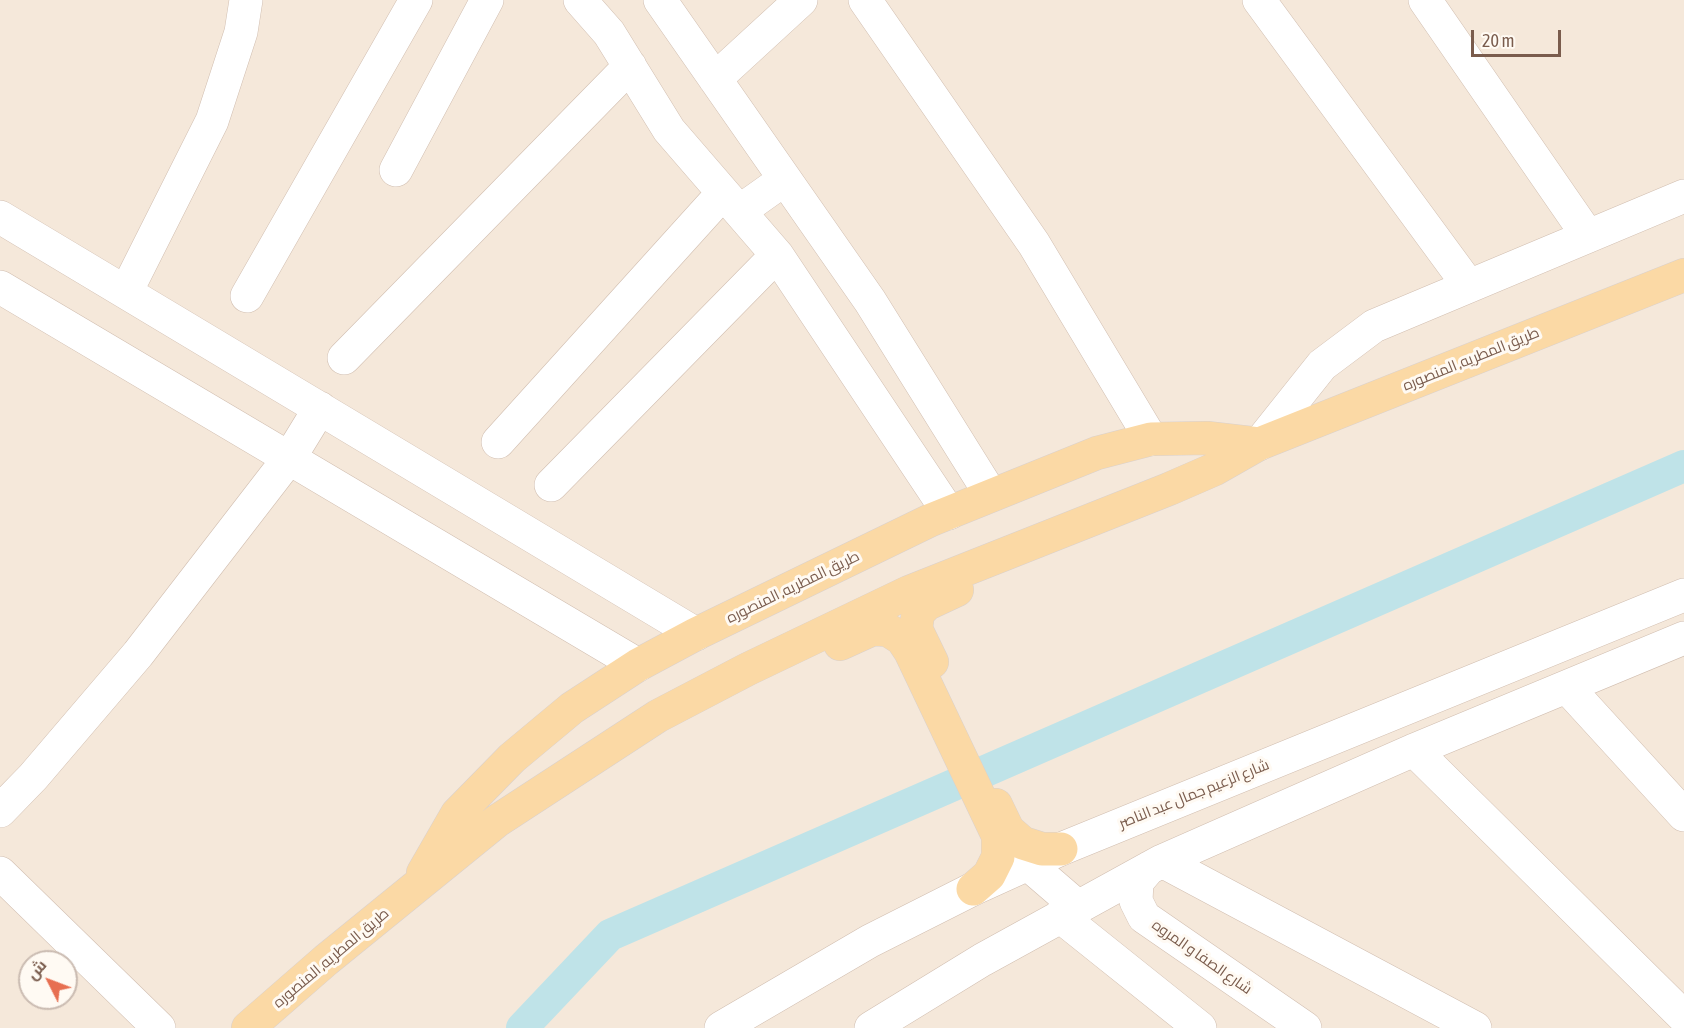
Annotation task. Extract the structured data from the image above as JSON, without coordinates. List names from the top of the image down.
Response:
{
  "streets": {
    "main road": ["طريق المطريه, المنصوره"],
    "street": ["شارع الزعيم جمال عبد الناصر", "شارع الصفا و المروه"]
  },
  "scale_bar": "20 m",
  "north": "top left"
}
